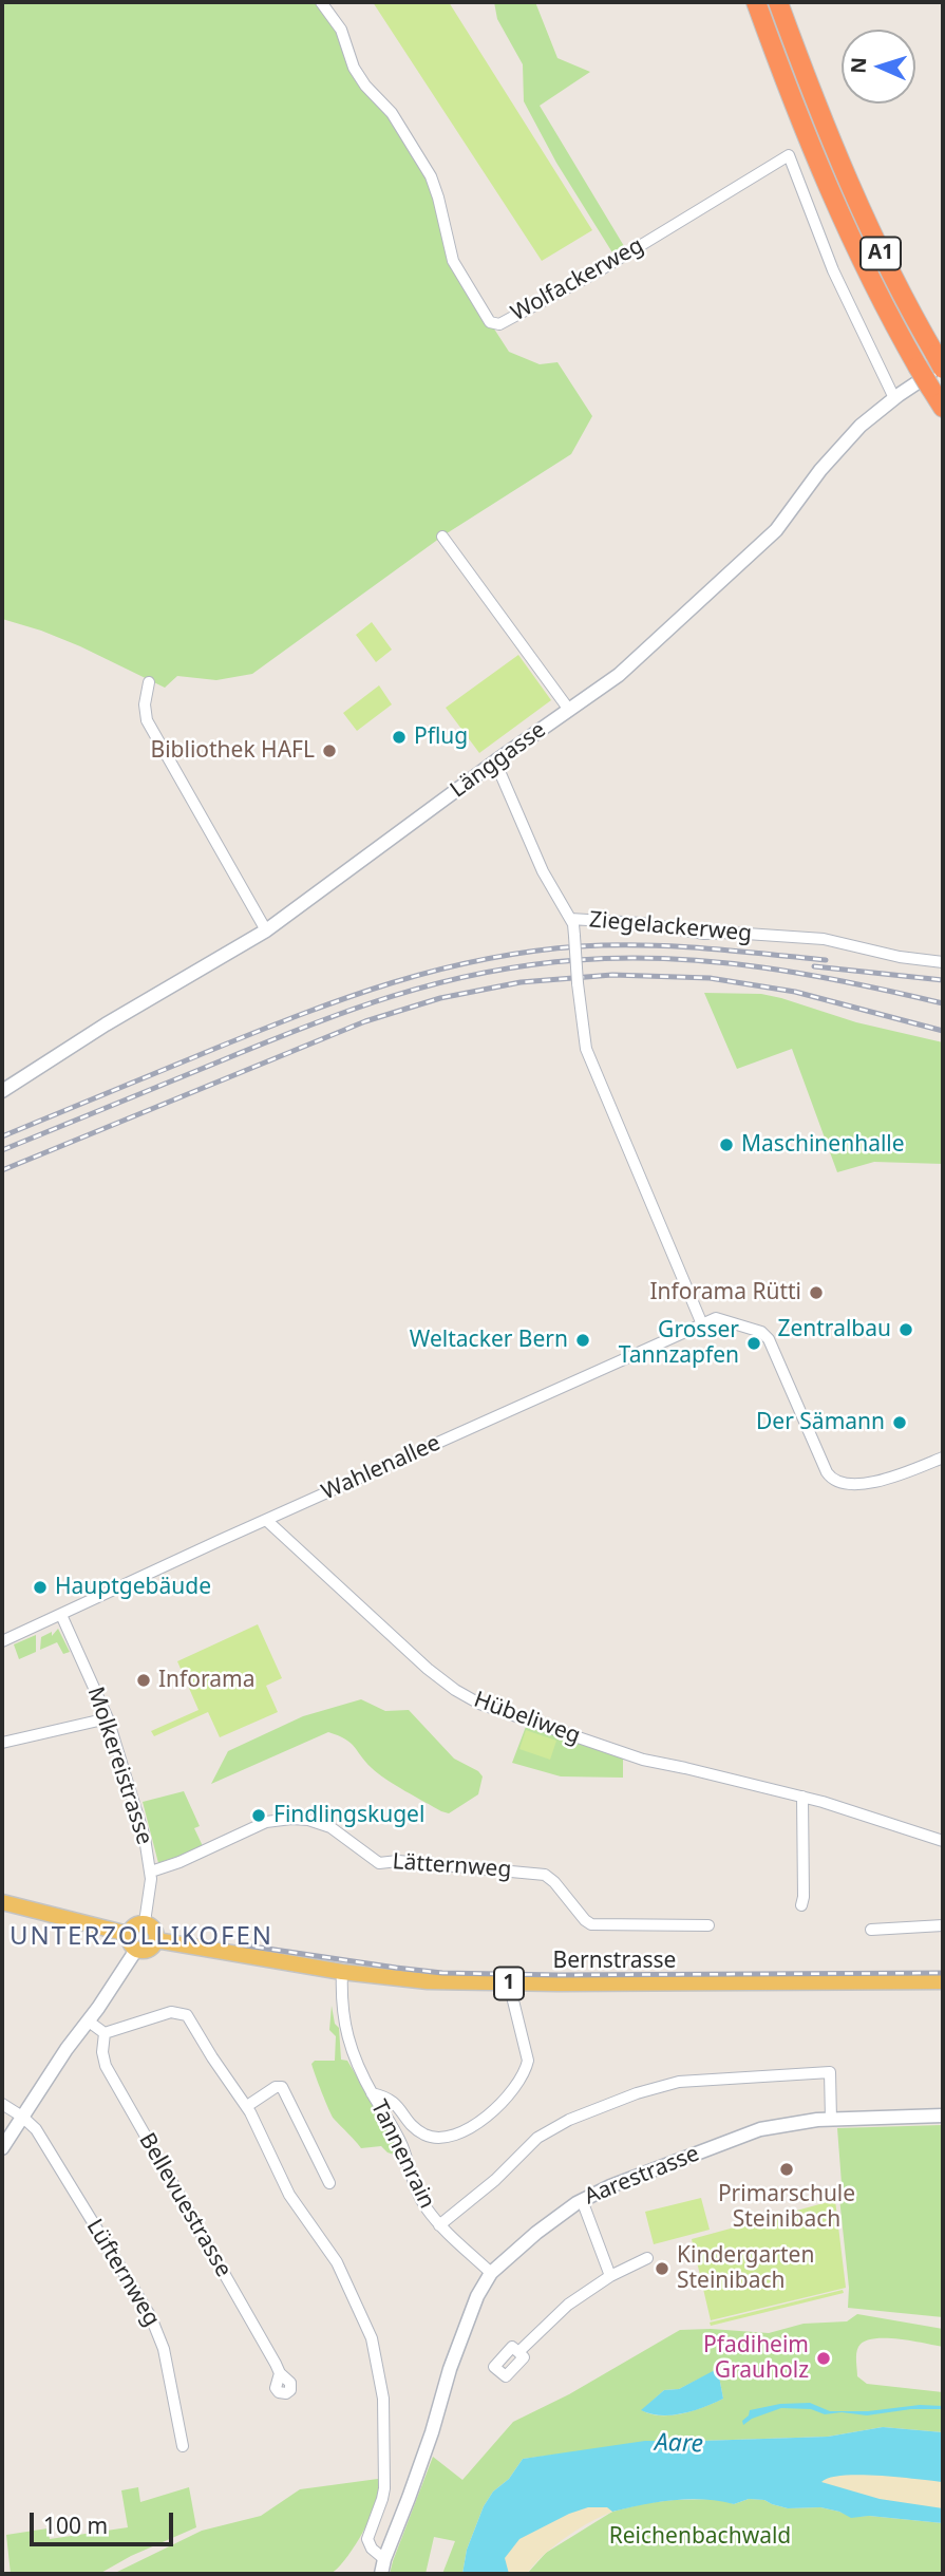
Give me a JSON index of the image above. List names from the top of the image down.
{
  "streets": {
    "highway": ["A1"],
    "main road": ["Bernstrasse", "1"],
    "street": [
      "Wolfackerweg",
      "Länggasse",
      "Ziegelackerweg",
      "Wahlenallee",
      "Hübeliweg",
      "Molkereistrasse",
      "Lätternweg",
      "Tannenrain",
      "Aarestrasse",
      "Bellevuestrasse",
      "Lüfternweg"
    ]
  },
  "crossings": [
    ["A1", "Länggasse"],
    ["Wolfackerweg", "Länggasse"],
    ["Länggasse", "Ziegelackerweg"],
    ["Wahlenallee", "Hübeliweg"],
    ["Wahlenallee", "Molkereistrasse"],
    ["Molkereistrasse", "Lätternweg"],
    ["Molkereistrasse", "Bernstrasse"],
    ["Bernstrasse", "Tannenrain"],
    ["Tannenrain", "Aarestrasse"]
  ],
  "districts": ["UNTERZOLLIKOFEN"],
  "water": ["Aare"],
  "parks": ["Reichenbachwald"],
  "places": [
    "Pflug",
    "Bibliothek HAFL",
    "Maschinenhalle",
    "Inforama Rütti",
    "Zentralbau",
    "Weltacker Bern",
    "Grosser Tannzapfen",
    "Der Sämann",
    "Hauptgebäude",
    "Inforama",
    "Findlingskugel",
    "Primarschule Steinibach",
    "Kindergarten Steinibach",
    "Pfadiheim Grauholz"
  ],
  "scale_bar": "100 m",
  "north": "left"
}
